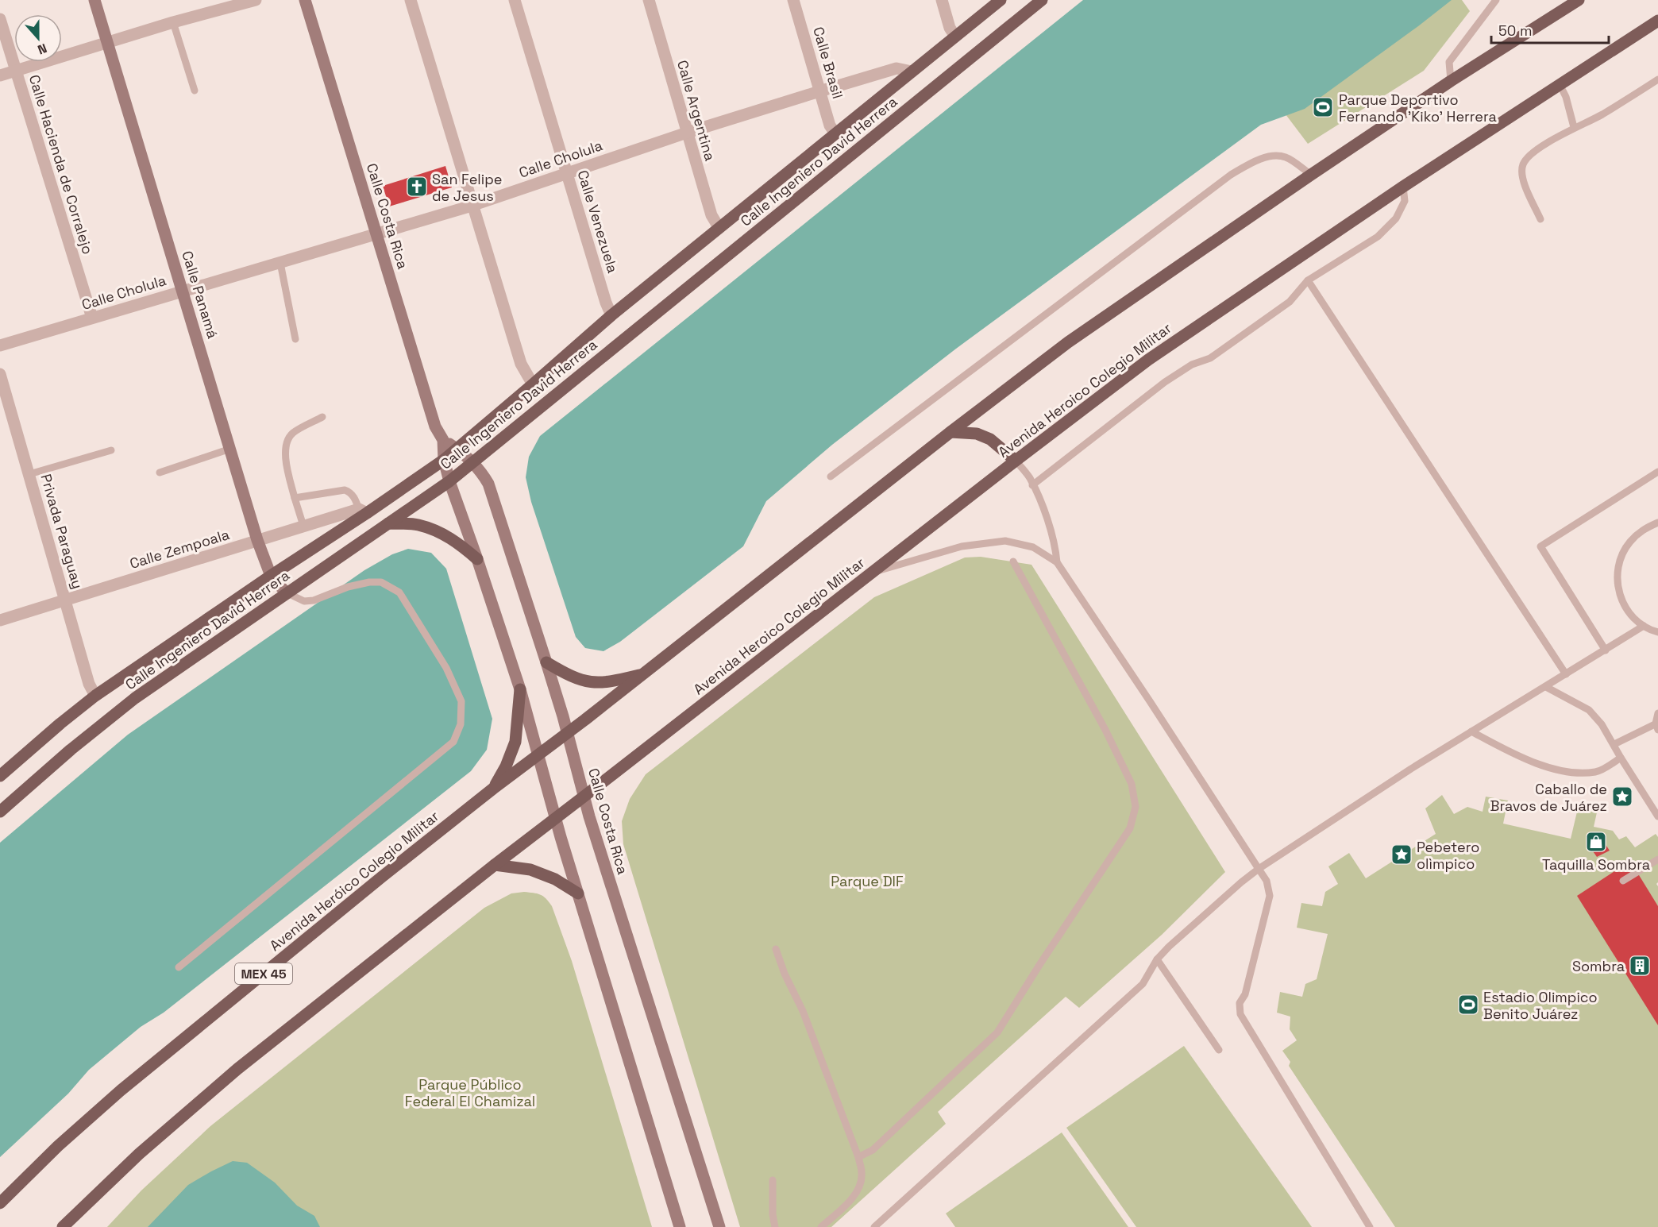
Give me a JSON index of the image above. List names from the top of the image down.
{
  "streets": {
    "main road": [
      "Calle Ingeniero David Herrera",
      "Calle Costa Rica",
      "Calle Panamá",
      "Avenida Heroico Colegio Militar",
      "Avenida Heróico Colegio Militar",
      "MEX 45"
    ],
    "street": [
      "Calle Brasil",
      "Calle Argentina",
      "Calle Cholula",
      "Calle Hacienda de Corralejo",
      "Calle Venezuela",
      "Privada Paraguay",
      "Calle Zempoala"
    ]
  },
  "crossings": [
    ["Calle Brasil", "Calle Cholula"],
    ["Calle Brasil", "Calle Ingeniero David Herrera"],
    ["Calle Argentina", "Calle Cholula"],
    ["Calle Argentina", "Calle Ingeniero David Herrera"],
    ["Calle Cholula", "Calle Ingeniero David Herrera"],
    ["Calle Cholula", "Calle Hacienda de Corralejo"],
    ["Calle Cholula", "Calle Costa Rica"],
    ["Calle Cholula", "Calle Venezuela"],
    ["Calle Cholula", "Calle Panamá"],
    ["Calle Ingeniero David Herrera", "Calle Costa Rica"],
    ["Calle Ingeniero David Herrera", "Calle Venezuela"],
    ["Calle Ingeniero David Herrera", "Calle Panamá"],
    ["Calle Ingeniero David Herrera", "Privada Paraguay"],
    ["Calle Ingeniero David Herrera", "Calle Zempoala"],
    ["Calle Costa Rica", "Avenida Heroico Colegio Militar"],
    ["Calle Costa Rica", "Avenida Heróico Colegio Militar"],
    ["Calle Panamá", "Calle Zempoala"],
    ["Privada Paraguay", "Calle Zempoala"]
  ],
  "parks": ["Parque DIF", "Parque Público Federal El Chamizal"],
  "places": {
    "sports": ["Parque Deportivo Fernando 'Kiko' Herrera", "Estadio Olimpico Benito Juárez"],
    "church": ["San Felipe de Jesus"],
    "place": ["Caballo de Bravos de Juárez", "Pebetero olìmpico"],
    "shop": ["Taquilla Sombra"],
    "building": ["Sombra"]
  },
  "scale_bar": "50 m",
  "north": "bottom"
}
